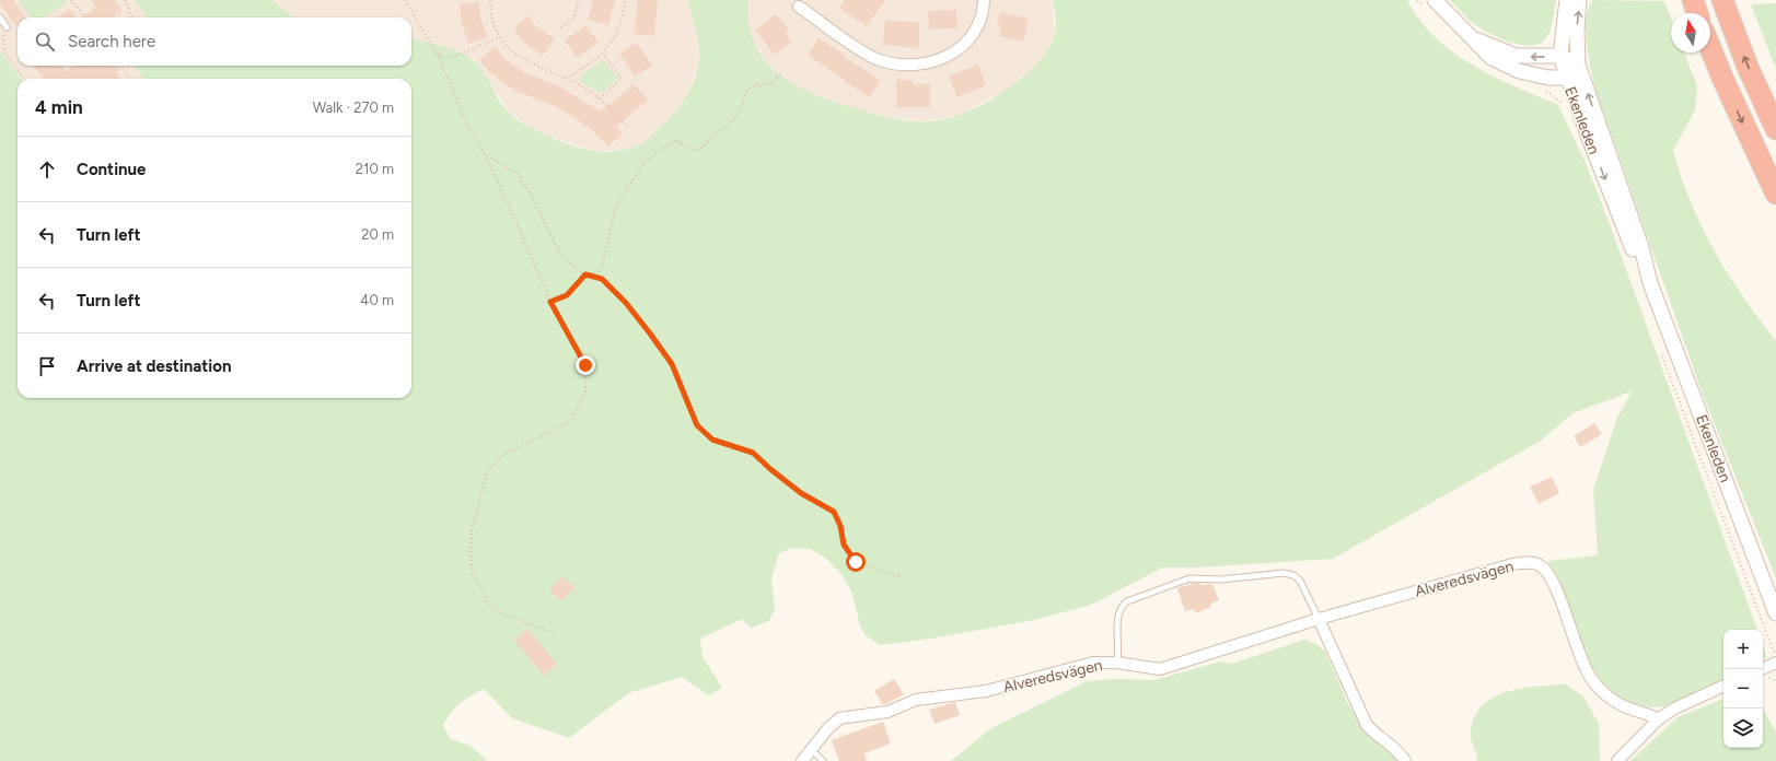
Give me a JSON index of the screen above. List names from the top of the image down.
{
  "streets": {
    "street": ["Ekenleden", "Alveredsvägen"]
  },
  "north": "top",
  "page": {
    "search": "Search here",
    "heading": ["4 min", "Walk · 270 m"],
    "list": [
      ["Continue", "210 m"],
      ["Turn left", "20 m"],
      ["Turn left", "40 m"],
      "Arrive at destination"
    ],
    "map_buttons": ["+", "−"]
  }
}
